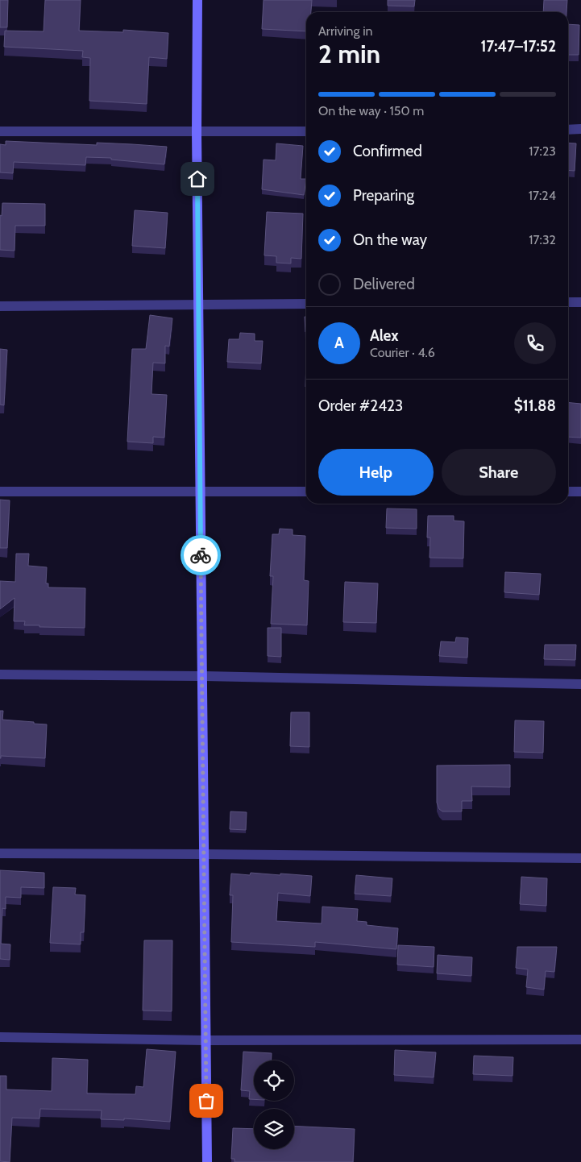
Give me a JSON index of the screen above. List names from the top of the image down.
{
  "page": {
    "heading": ["2 min", "Arriving in", "17:47–17:52"],
    "panel": [
      "Alex",
      "Courier · 4.6",
      "Order #2423",
      "$11.88"
    ],
    "bar": "On the way · 150 m",
    "list": [
      ["Confirmed", "17:23"],
      ["Preparing", "17:24"],
      ["On the way", "17:32"],
      "Delivered"
    ],
    "round": "A",
    "buttons": ["Help", "Share"]
  }
}
